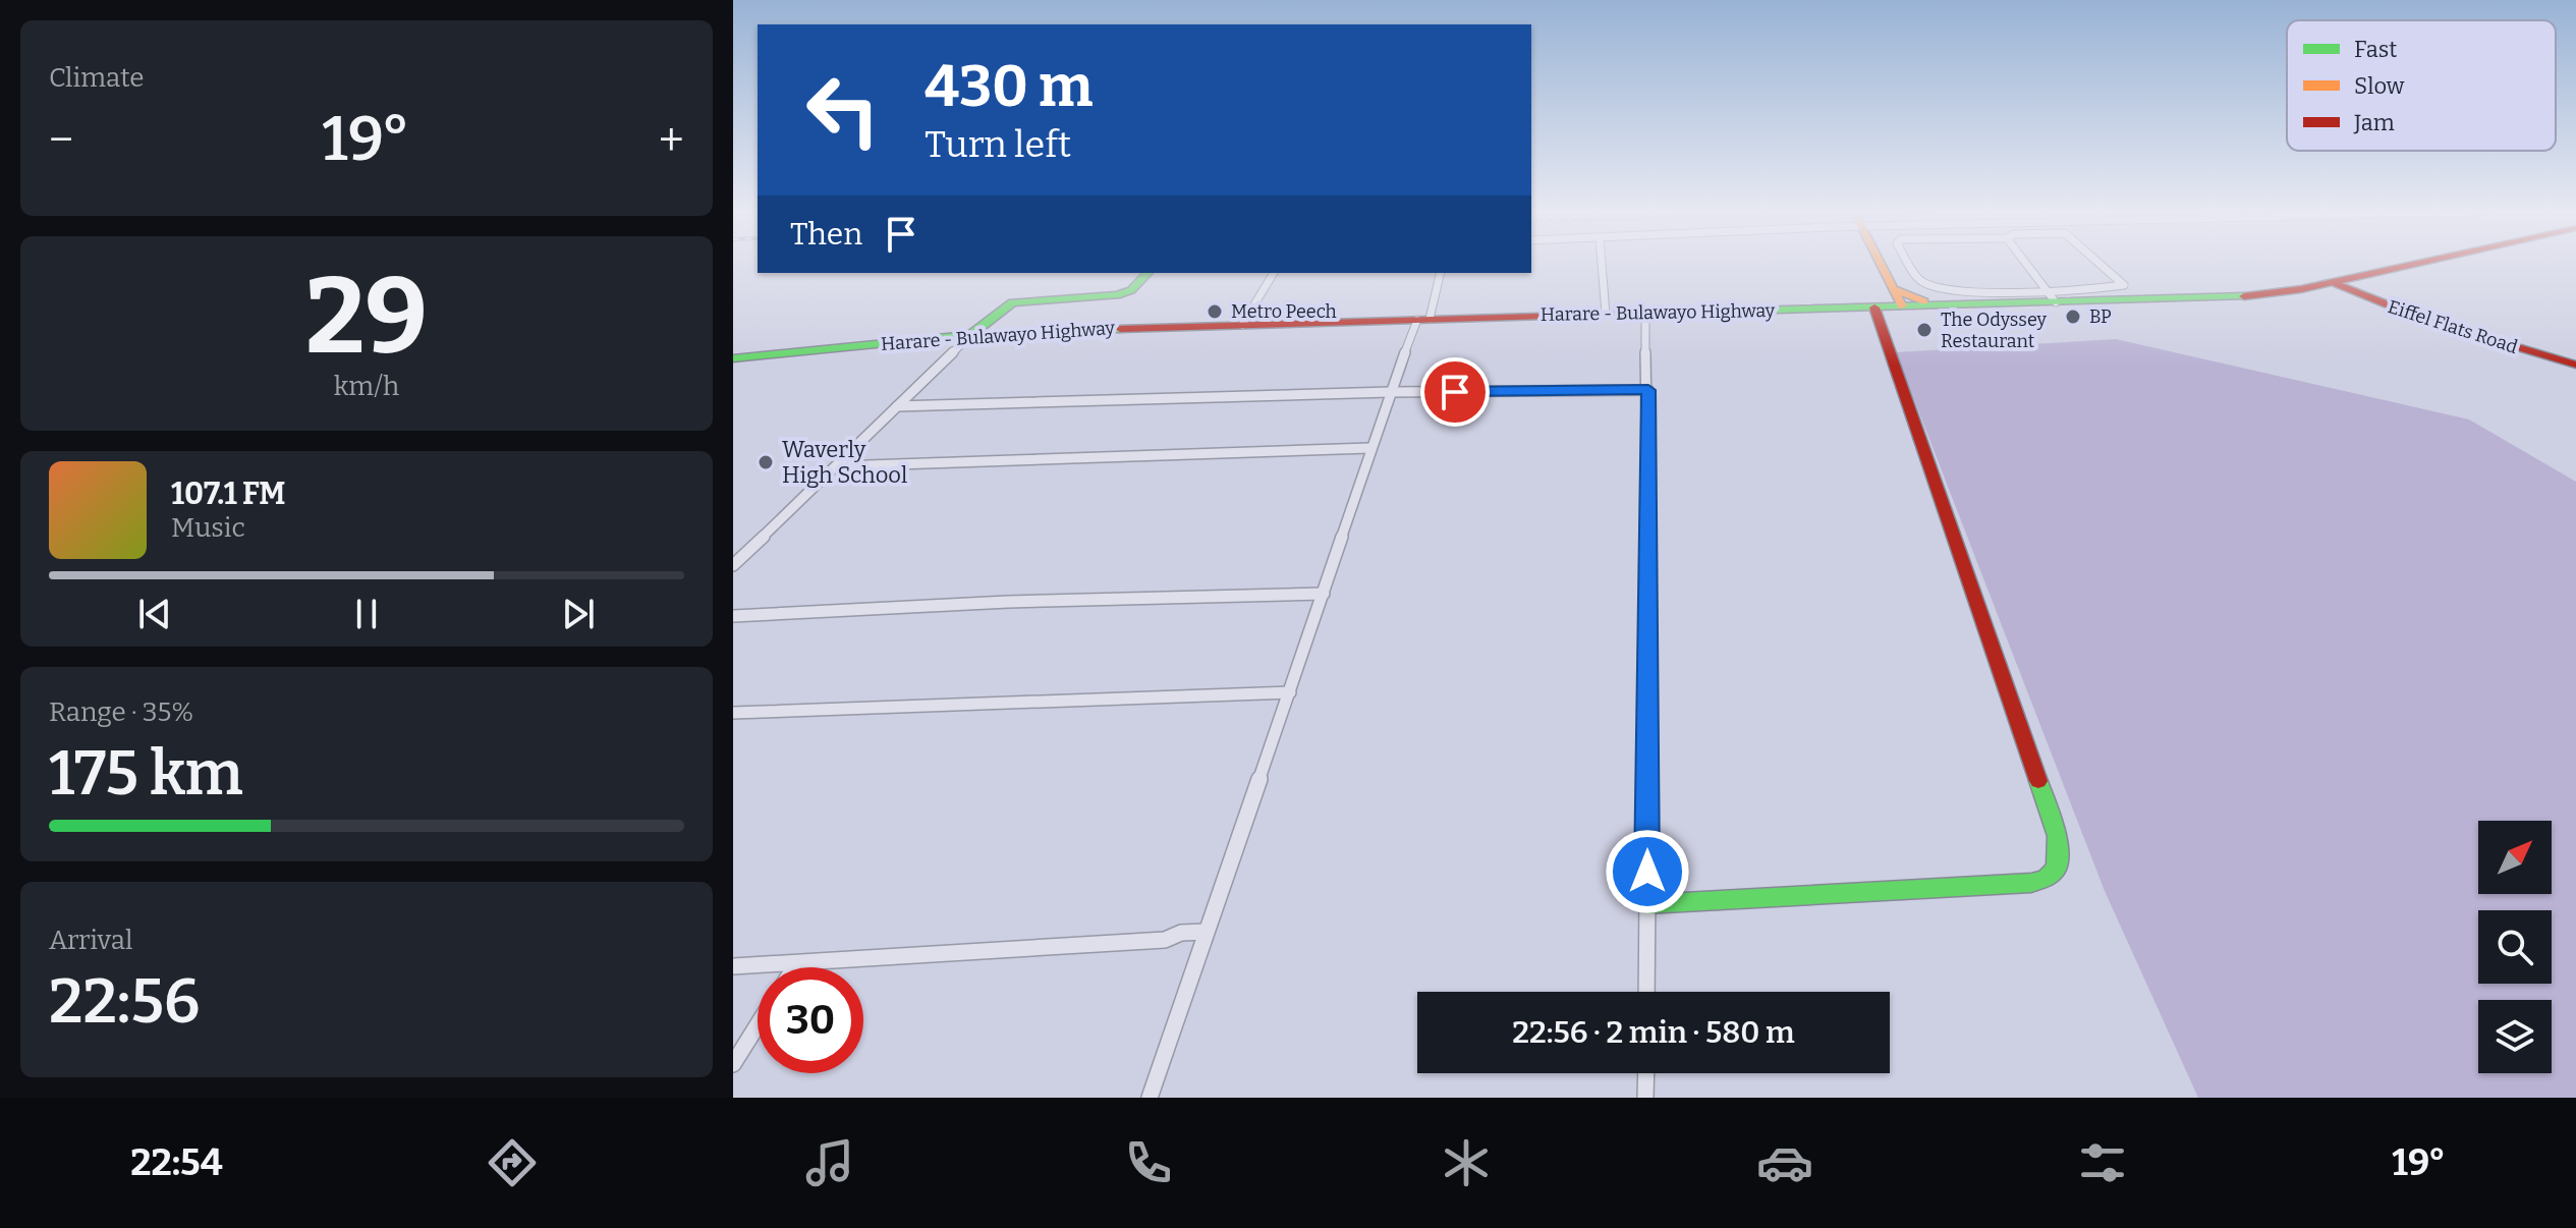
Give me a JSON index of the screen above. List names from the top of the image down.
{
  "streets": {
    "main road": ["Harare - Bulawayo Highway", "Eiffel Flats Road"]
  },
  "crossings": [
    ["Harare - Bulawayo Highway", "Eiffel Flats Road"]
  ],
  "places": [
    "Metro Peech",
    "BP",
    "The Odyssey Restaurant",
    "Waverly High School"
  ],
  "legend": ["Fast", "Slow", "Jam"],
  "north": "top right",
  "page": {
    "tile": [
      "Climate",
      ["29", "km/h"],
      ["Range · 35%", "175 km"],
      ["Arrival", "22:56"]
    ],
    "turn": ["430 m", "Turn left"],
    "heat": ["−", "19°", "+"],
    "then": "Then",
    "song": ["107.1 FM", "Music"],
    "limit": "30",
    "trip": "22:56 · 2 min · 580 m",
    "tabs": ["22:54", "19°"]
  }
}
